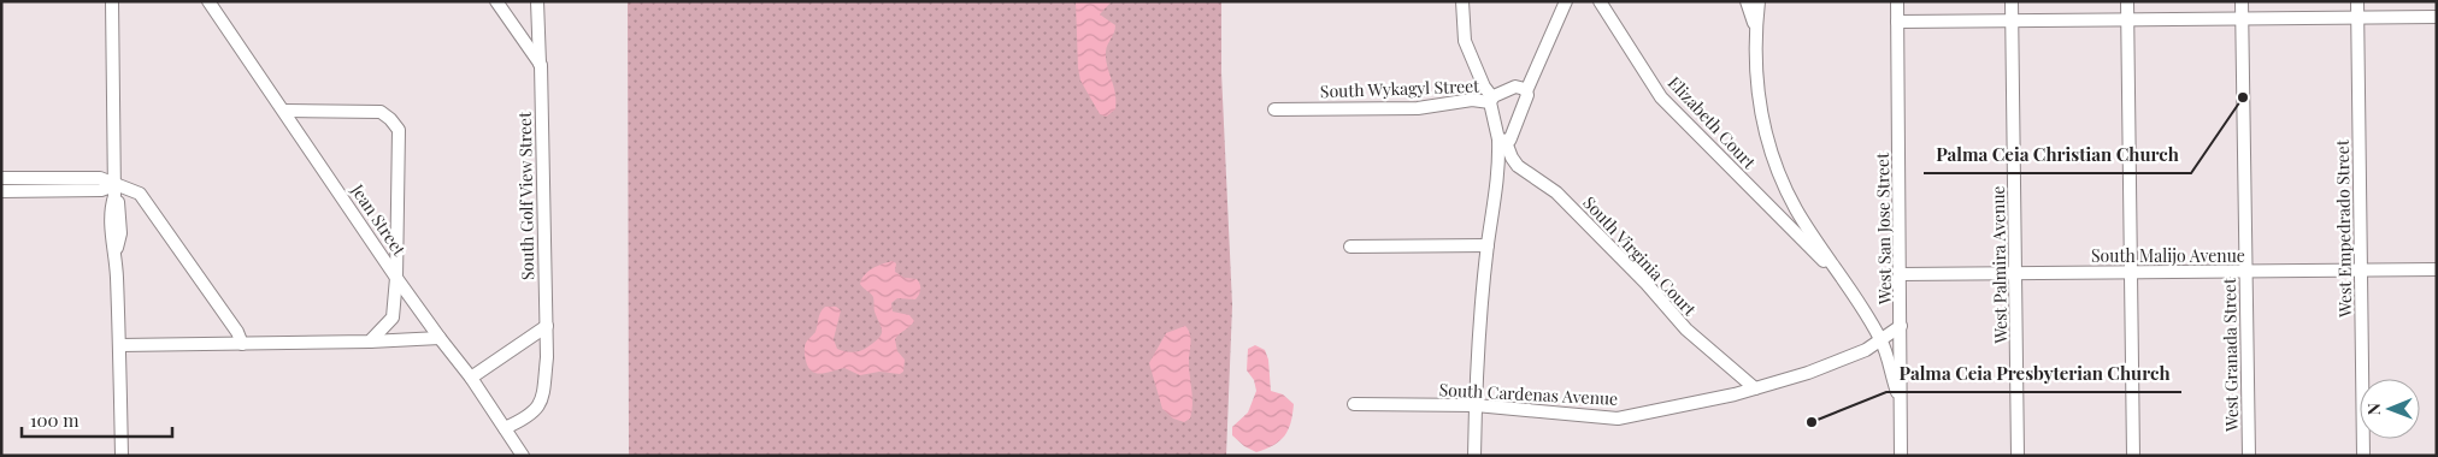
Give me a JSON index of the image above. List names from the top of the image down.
{
  "streets": {
    "street": [
      "South Wykagyl Street",
      "Elizabeth Court",
      "South Golf View Street",
      "Jean Street",
      "West San Jose Street",
      "West Empedrado Street",
      "South Virginia Court",
      "South Malijo Avenue",
      "West Palmira Avenue",
      "West Granada Street",
      "South Cardenas Avenue"
    ]
  },
  "crossings": [
    ["South Golf View Street", "Jean Street"],
    ["West San Jose Street", "South Malijo Avenue"],
    ["West San Jose Street", "South Cardenas Avenue"],
    ["West Empedrado Street", "South Malijo Avenue"],
    ["South Virginia Court", "South Cardenas Avenue"],
    ["South Malijo Avenue", "West Palmira Avenue"],
    ["South Malijo Avenue", "West Granada Street"]
  ],
  "places": ["Palma Ceia Christian Church", "Palma Ceia Presbyterian Church"],
  "scale_bar": "100 m",
  "north": "left"
}
